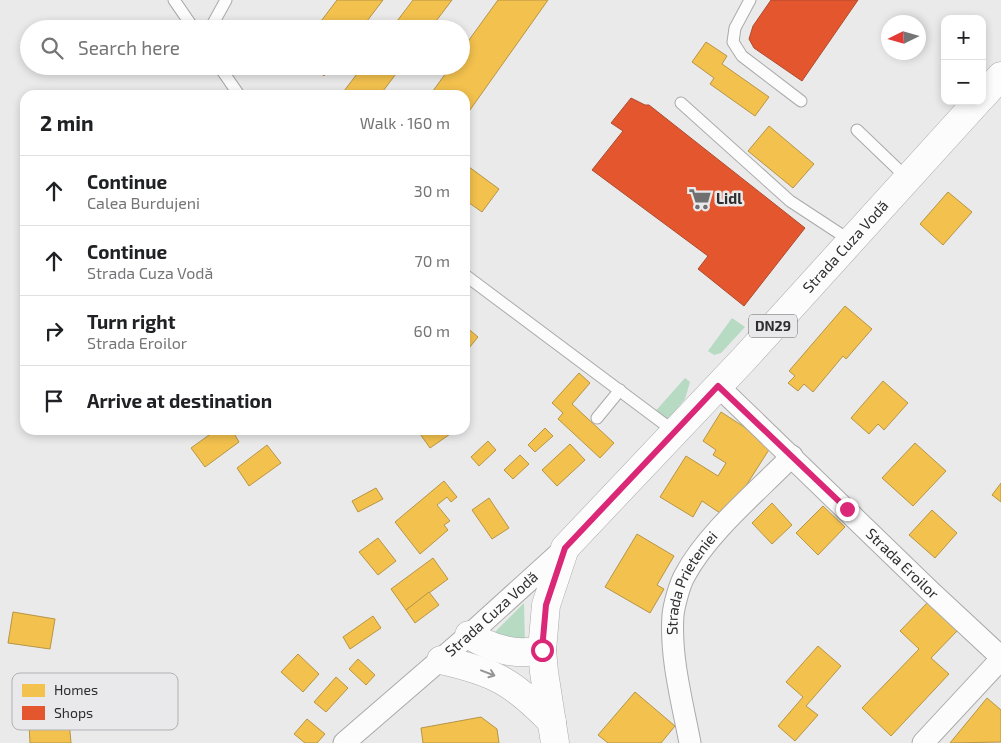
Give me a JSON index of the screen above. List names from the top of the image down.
{
  "streets": {
    "main road": ["Strada Cuza Vodă", "DN29"],
    "street": ["Strada Eroilor", "Strada Prieteniei"]
  },
  "crossings": [
    ["Strada Cuza Vodă", "DN29"],
    ["Strada Cuza Vodă", "Strada Eroilor"],
    ["Strada Eroilor", "Strada Prieteniei"]
  ],
  "places": {
    "supermarket": ["Lidl"]
  },
  "legend": ["Homes", "Shops"],
  "north": "left",
  "page": {
    "map_buttons": ["+", "−"],
    "search": "Search here",
    "heading": ["2 min", "Walk · 160 m"],
    "list": [
      ["Continue", "Calea Burdujeni", "30 m"],
      ["Continue", "Strada Cuza Vodă", "70 m"],
      ["Turn right", "Strada Eroilor", "60 m"],
      "Arrive at destination"
    ]
  }
}
